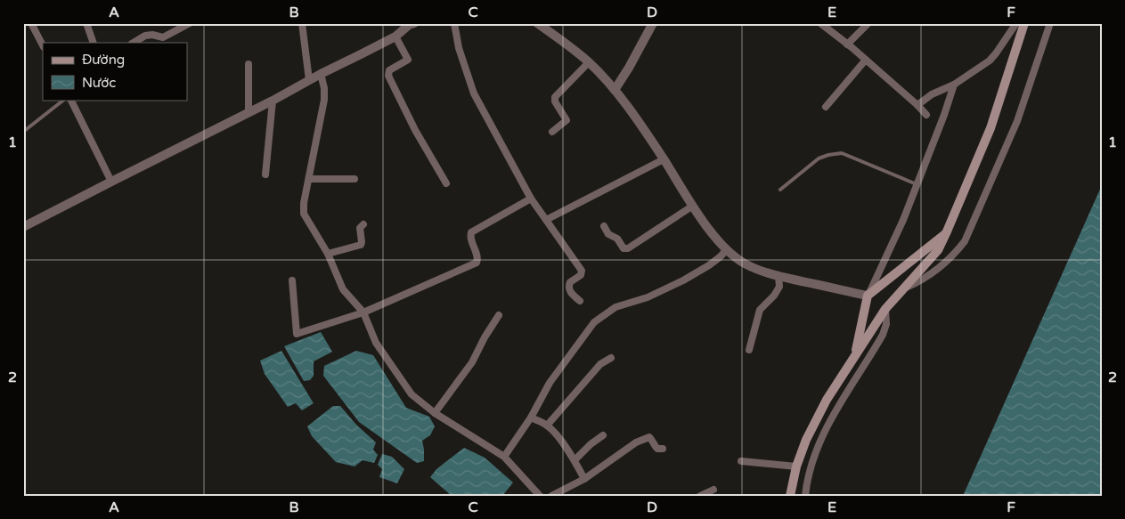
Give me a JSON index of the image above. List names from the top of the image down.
{
  "legend": ["Đường", "Nước"],
  "grid": {
    "columns": [
      "A",
      "B",
      "C",
      "D",
      "E",
      "F"
    ],
    "rows": ["1", "2"]
  }
}
